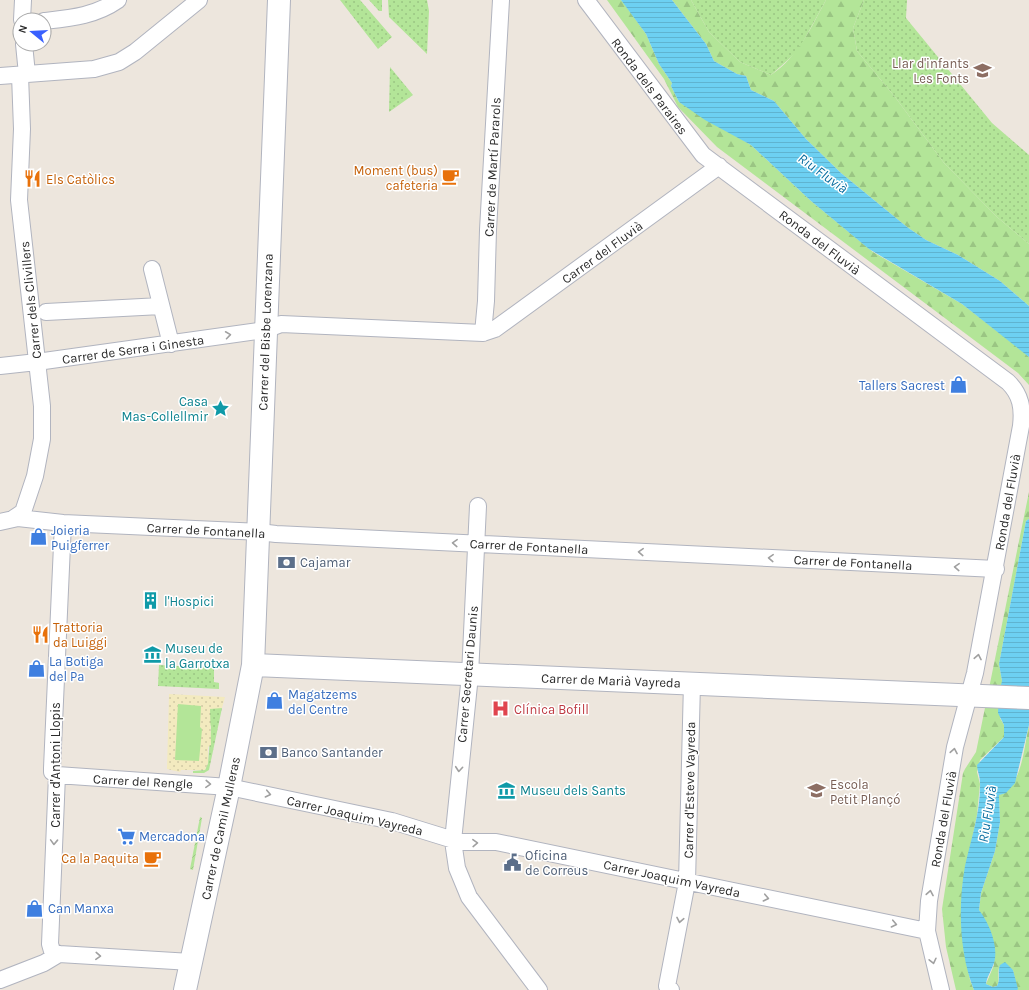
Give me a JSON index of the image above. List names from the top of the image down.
{
  "streets": {
    "main road": ["Carrer del Bisbe Lorenzana", "Carrer de Marià Vayreda", "Carrer de Camil Mulleras"],
    "street": [
      "Ronda dels Paraires",
      "Carrer de Martí Pararols",
      "Ronda del Fluvià",
      "Carrer del Fluvià",
      "Carrer dels Clivillers",
      "Carrer de Serra i Ginesta",
      "Carrer de Fontanella",
      "Carrer Secretari Daunis",
      "Carrer d'Antoni Llopis",
      "Carrer del Rengle",
      "Carrer d'Esteve Vayreda",
      "Carrer Joaquim Vayreda"
    ]
  },
  "crossings": [
    ["Ronda dels Paraires", "Ronda del Fluvià"],
    ["Ronda dels Paraires", "Carrer del Fluvià"],
    ["Carrer de Martí Pararols", "Carrer del Fluvià"],
    ["Carrer de Martí Pararols", "Carrer de Serra i Ginesta"],
    ["Ronda del Fluvià", "Carrer del Fluvià"],
    ["Ronda del Fluvià", "Carrer de Fontanella"],
    ["Ronda del Fluvià", "Carrer de Marià Vayreda"],
    ["Ronda del Fluvià", "Carrer Joaquim Vayreda"],
    ["Carrer del Fluvià", "Carrer de Serra i Ginesta"],
    ["Carrer dels Clivillers", "Carrer de Serra i Ginesta"],
    ["Carrer dels Clivillers", "Carrer de Fontanella"],
    ["Carrer del Bisbe Lorenzana", "Carrer de Serra i Ginesta"],
    ["Carrer del Bisbe Lorenzana", "Carrer de Fontanella"],
    ["Carrer del Bisbe Lorenzana", "Carrer de Marià Vayreda"],
    ["Carrer del Bisbe Lorenzana", "Carrer de Camil Mulleras"],
    ["Carrer de Fontanella", "Carrer Secretari Daunis"],
    ["Carrer de Fontanella", "Carrer d'Antoni Llopis"],
    ["Carrer Secretari Daunis", "Carrer de Marià Vayreda"],
    ["Carrer Secretari Daunis", "Carrer Joaquim Vayreda"],
    ["Carrer de Marià Vayreda", "Carrer d'Esteve Vayreda"],
    ["Carrer de Marià Vayreda", "Carrer de Camil Mulleras"],
    ["Carrer d'Antoni Llopis", "Carrer del Rengle"],
    ["Carrer del Rengle", "Carrer Joaquim Vayreda"],
    ["Carrer del Rengle", "Carrer de Camil Mulleras"],
    ["Carrer d'Esteve Vayreda", "Carrer Joaquim Vayreda"],
    ["Carrer Joaquim Vayreda", "Carrer de Camil Mulleras"]
  ],
  "one_way": [
    "Carrer de Fontanella",
    "Carrer d'Antoni Llopis",
    "Carrer del Rengle",
    "Carrer d'Esteve Vayreda",
    "Carrer Joaquim Vayreda"
  ],
  "water": ["Riu Fluvià"],
  "places": {
    "school or university": ["Llar d'infants Les Fonts", "Escola Petit Plançó"],
    "cafe": ["Moment (bus) cafeteria", "Ca la Paquita"],
    "restaurant": ["Els Catòlics", "Trattoria da Luiggi"],
    "shop": [
      "Tallers Sacrest",
      "Joieria Puigferrer",
      "La Botiga del Pa",
      "Magatzems del Centre",
      "Can Manxa"
    ],
    "place": ["Casa Mas-Collellmir"],
    "bank": ["Cajamar", "Banco Santander"],
    "building": ["l'Hospici"],
    "museum": ["Museu de la Garrotxa", "Museu dels Sants"],
    "hospital": ["Clínica Bofill"],
    "supermarket": ["Mercadona"],
    "public building": ["Oficina de Correus"]
  },
  "north": "left"
}
